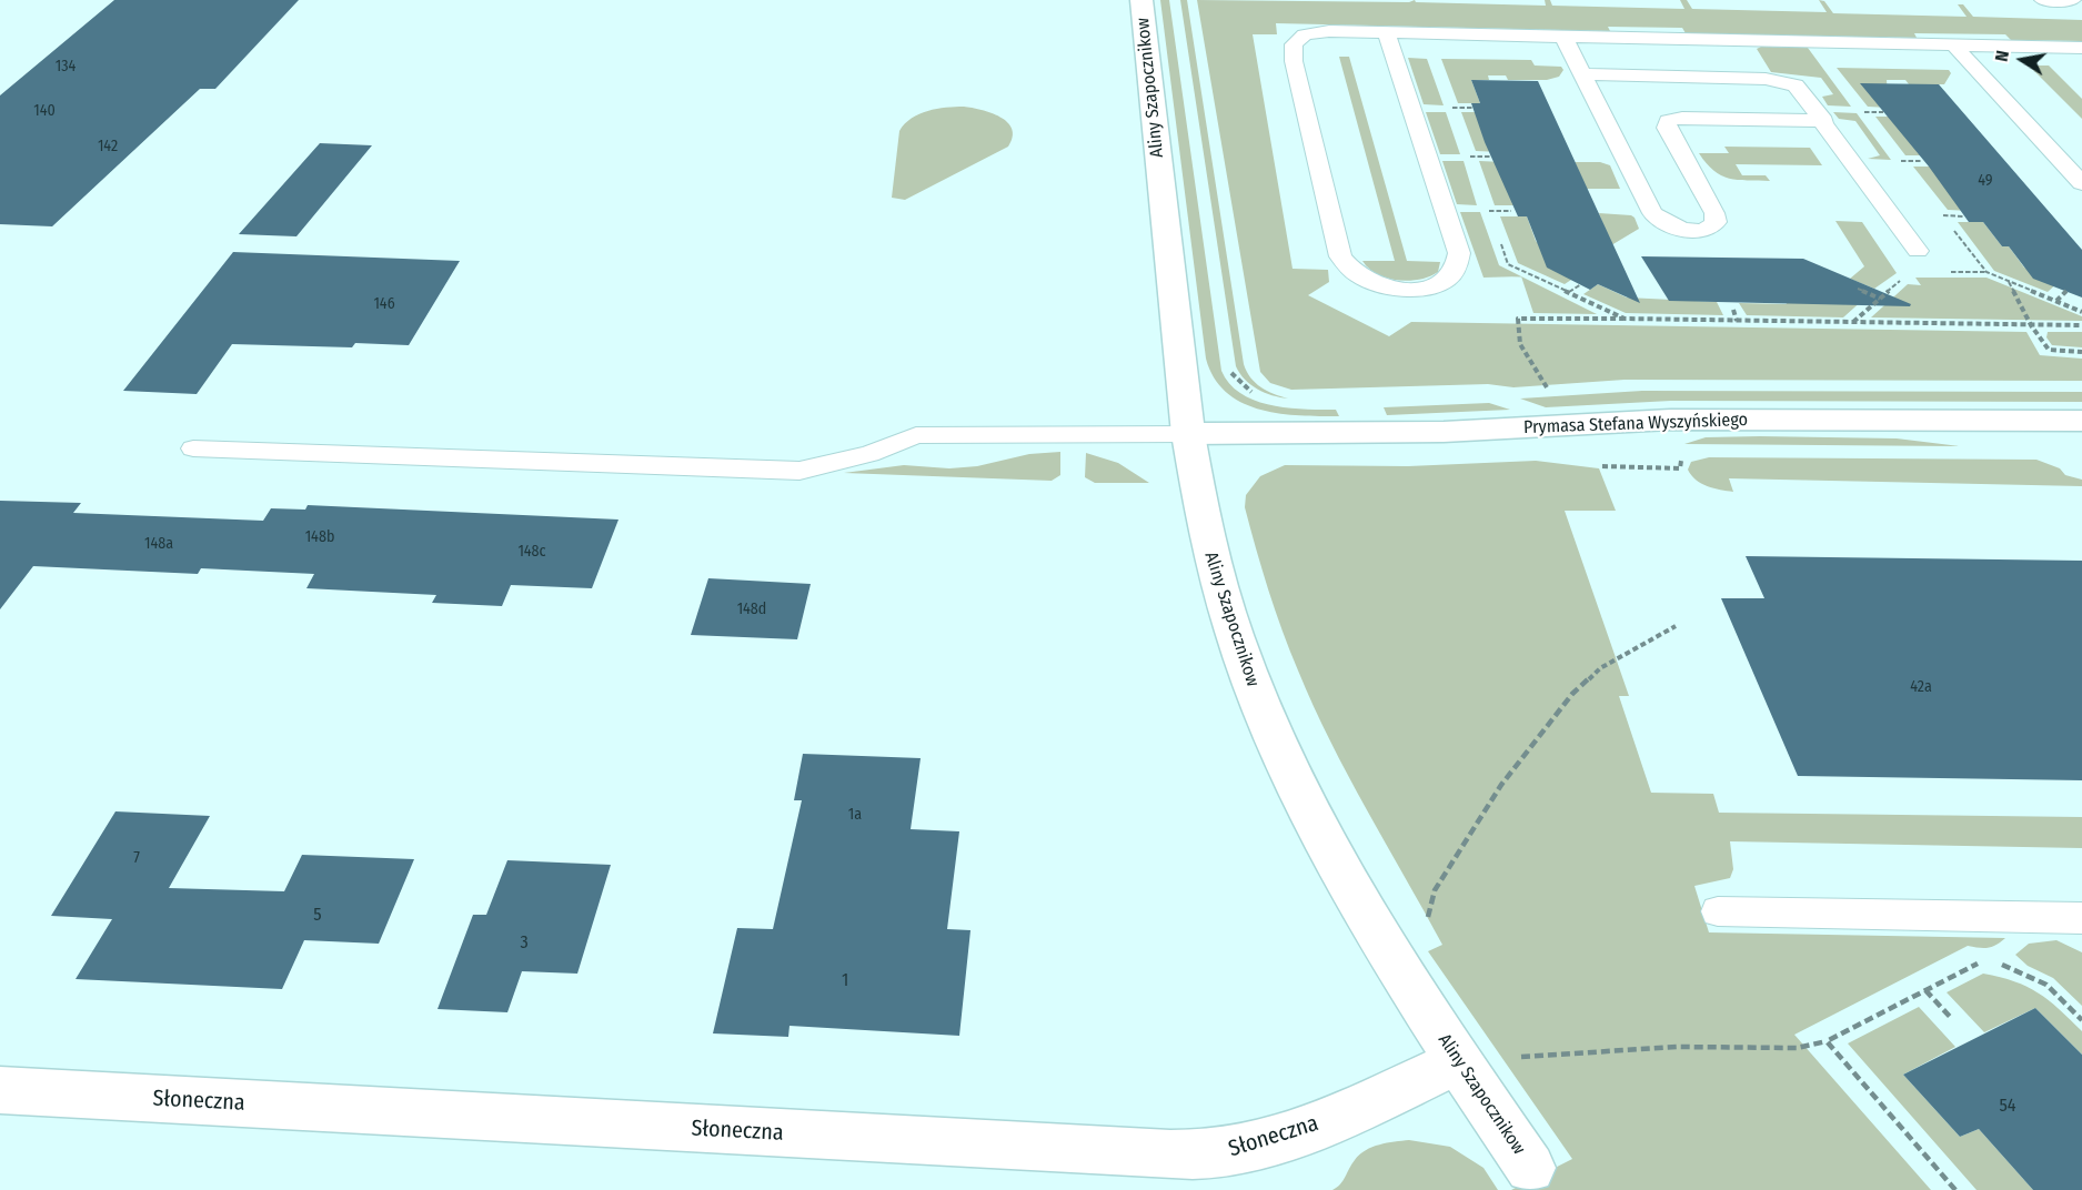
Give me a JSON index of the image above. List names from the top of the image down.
{
  "streets": {
    "street": ["Aliny Szapocznikow", "Prymasa Stefana Wyszyńskiego", "Słoneczna"]
  },
  "crossings": [
    ["Aliny Szapocznikow", "Prymasa Stefana Wyszyńskiego"],
    ["Aliny Szapocznikow", "Słoneczna"]
  ],
  "house_numbers": [
    "134",
    "140",
    "142",
    "49",
    "146",
    "148b",
    "148a",
    "148c",
    "148d",
    "42a",
    "1a",
    "7",
    "5",
    "3",
    "1",
    "54"
  ],
  "north": "left"
}
